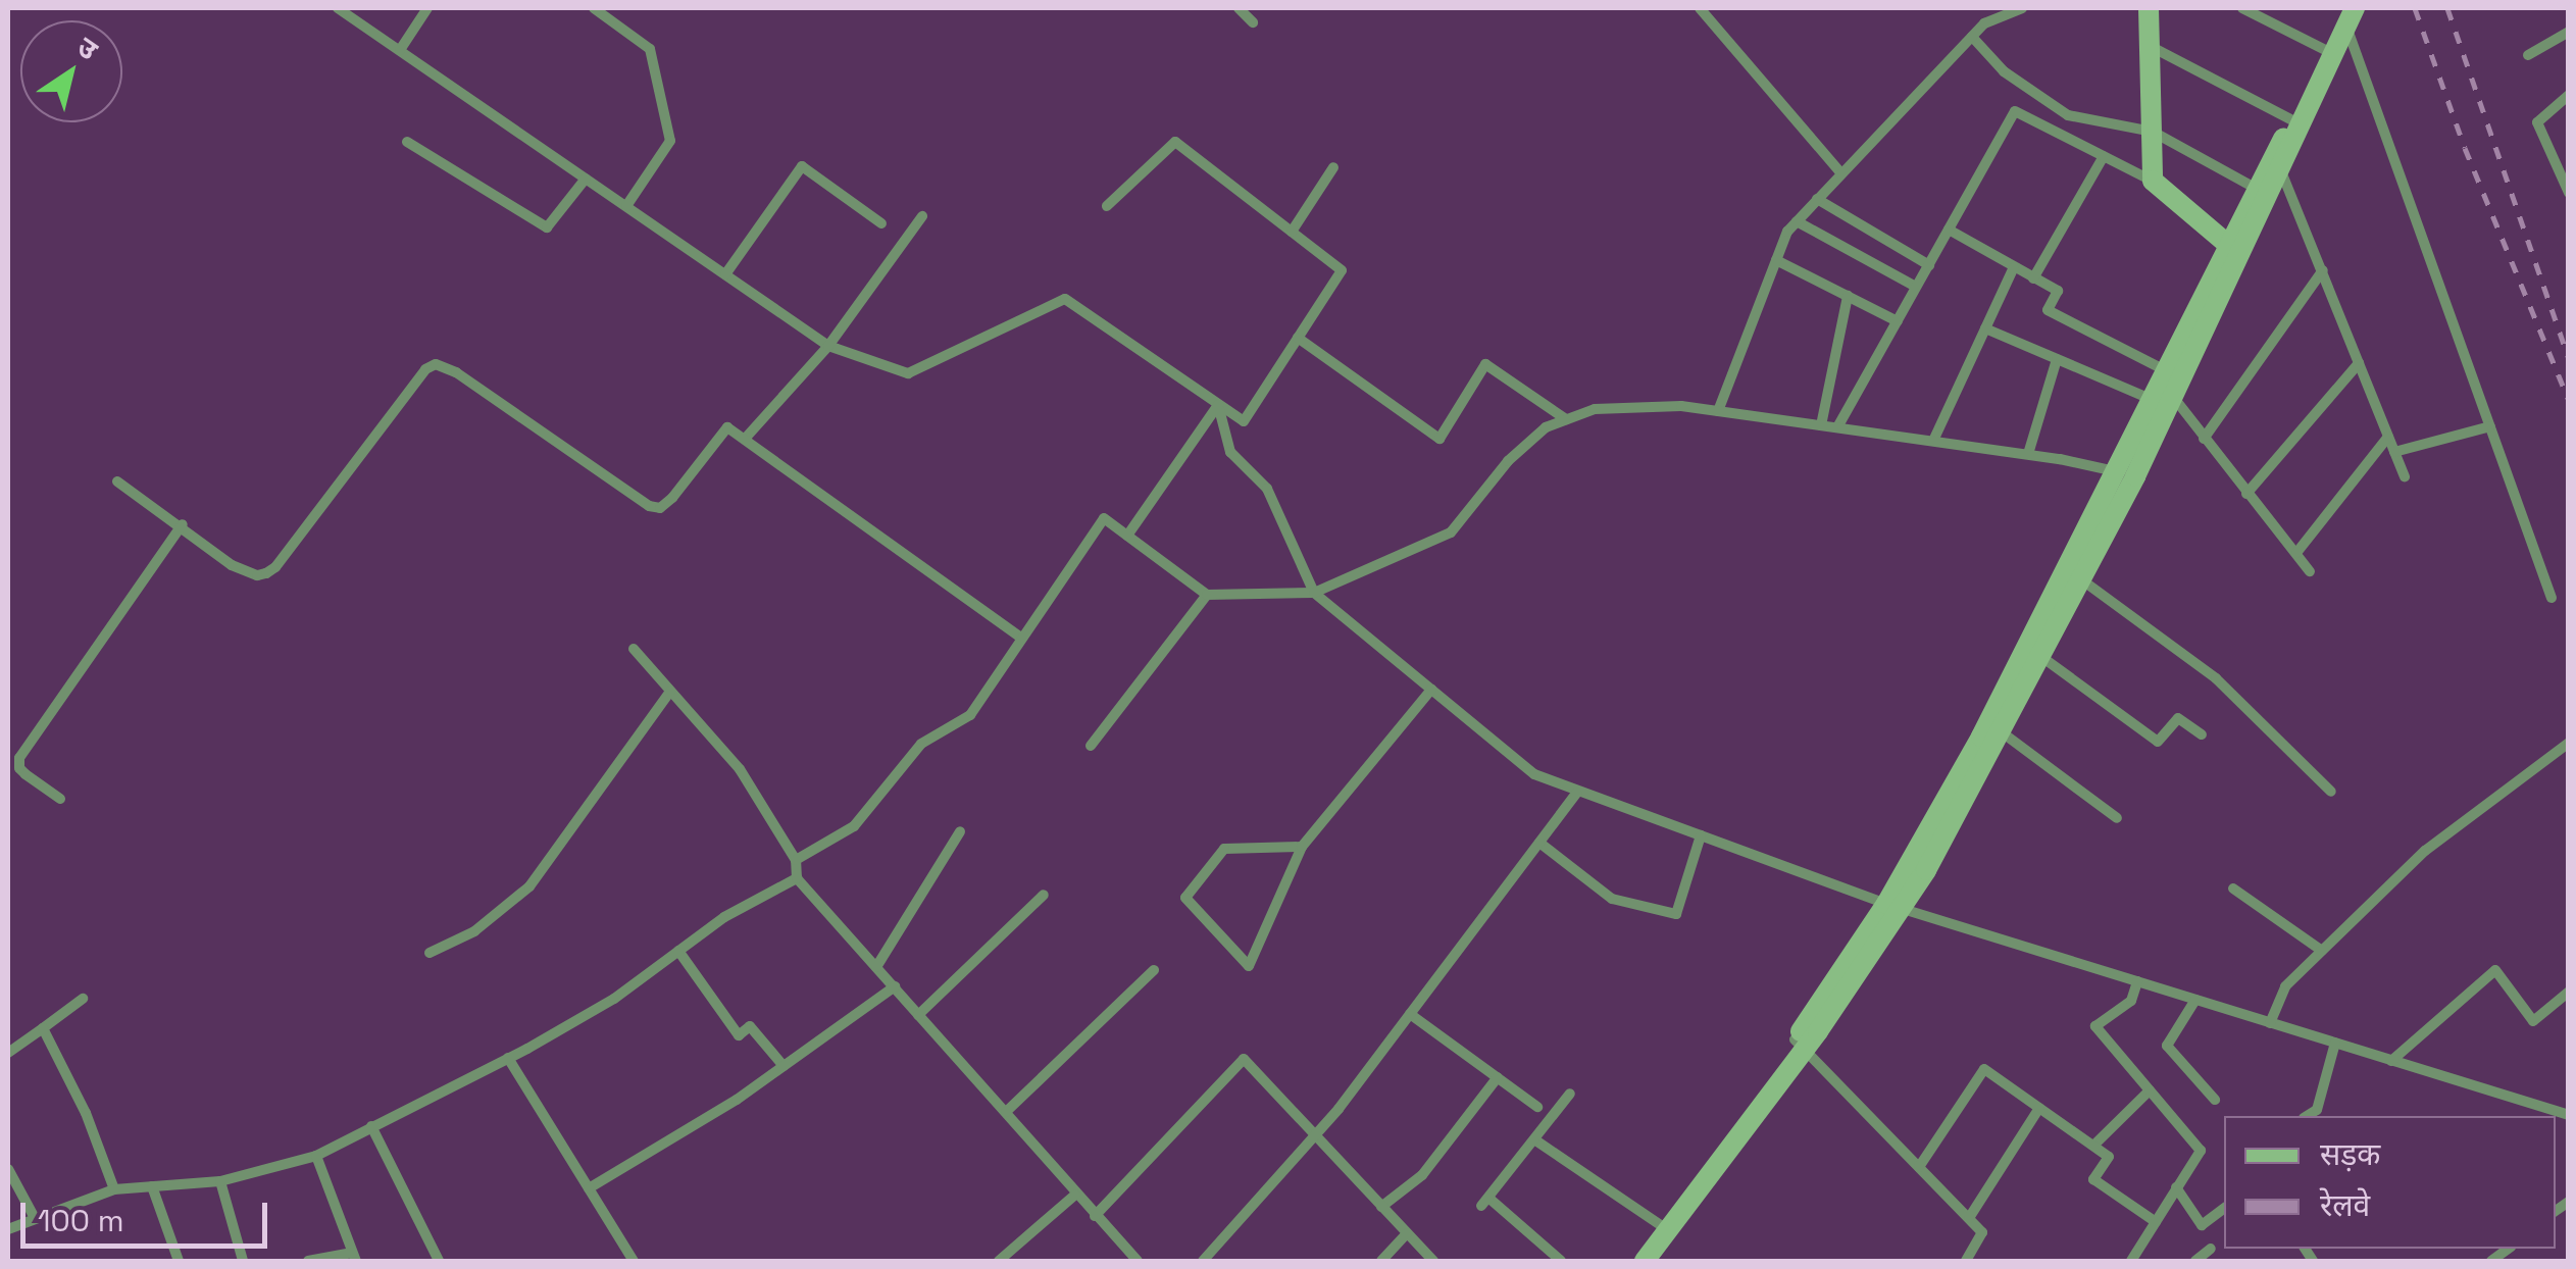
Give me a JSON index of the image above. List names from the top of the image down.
{
  "legend": ["सड़क", "रेलवे"],
  "scale_bar": "100 m",
  "north": "top right"
}
